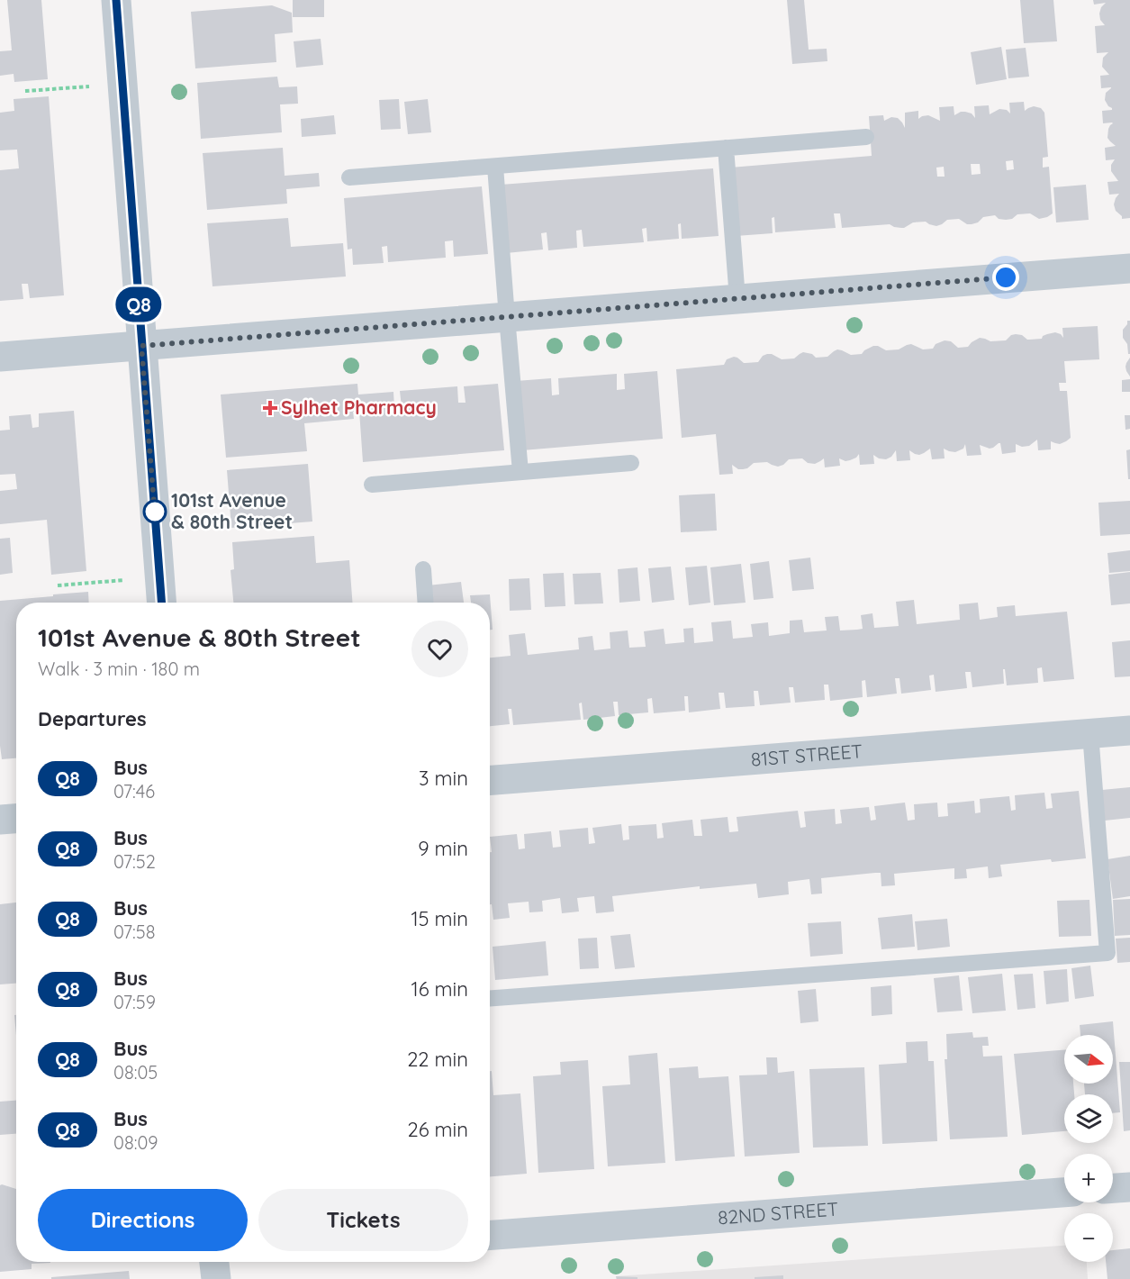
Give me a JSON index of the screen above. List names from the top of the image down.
{
  "streets": {
    "street": ["81ST STREET", "82ND STREET"]
  },
  "places": {
    "health": ["Sylhet Pharmacy"],
    "other": ["101st Avenue & 80th Street"]
  },
  "lines": ["bus line Q8"],
  "north": "right",
  "page": {
    "on_map": "Q8",
    "heading": [
      ["101st Avenue & 80th Street", "Walk · 3 min · 180 m"],
      "Departures"
    ],
    "list": [
      {
        "mark": "Q8",
        "name": "Bus",
        "note": "07:46",
        "value": "3 min"
      },
      {
        "mark": "Q8",
        "name": "Bus",
        "note": "07:52",
        "value": "9 min"
      },
      {
        "mark": "Q8",
        "name": "Bus",
        "note": "07:58",
        "value": "15 min"
      },
      {
        "mark": "Q8",
        "name": "Bus",
        "note": "07:59",
        "value": "16 min"
      },
      {
        "mark": "Q8",
        "name": "Bus",
        "note": "08:05",
        "value": "22 min"
      },
      {
        "mark": "Q8",
        "name": "Bus",
        "note": "08:09",
        "value": "26 min"
      }
    ],
    "map_buttons": ["+", "−"],
    "buttons": ["Directions", "Tickets"]
  }
}
